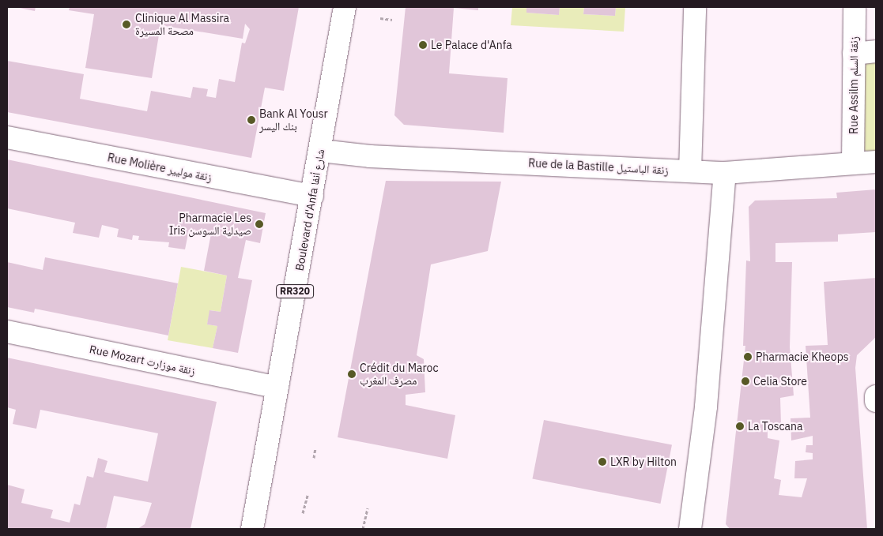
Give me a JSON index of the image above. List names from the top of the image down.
{
  "streets": {
    "street": [
      "Rue Assilm زنقة السلم",
      "Rue de la Bastille زنقة الباستيل",
      "Rue Molière زنقة موليير",
      "Boulevard d'Anfa شارع أنفا",
      "RR320",
      "Rue Mozart زنقة موزارت"
    ]
  },
  "crossings": [
    ["Rue Assilm زنقة السلم", "Rue de la Bastille زنقة الباستيل"],
    ["Rue de la Bastille زنقة الباستيل", "Boulevard d'Anfa شارع أنفا"],
    ["Rue Molière زنقة موليير", "Boulevard d'Anfa شارع أنفا"],
    ["Boulevard d'Anfa شارع أنفا", "Rue Mozart زنقة موزارت"]
  ],
  "places": [
    "Clinique Al Massira مصحة المسيرة",
    "Le Palace d'Anfa",
    "Bank Al Yousr بنك اليسر",
    "Pharmacie Les Iris صيدلية السوسن",
    "Pharmacie Kheops",
    "Crédit du Maroc مصرف المغرب",
    "Celia Store",
    "La Toscana",
    "LXR by Hilton"
  ]
}
